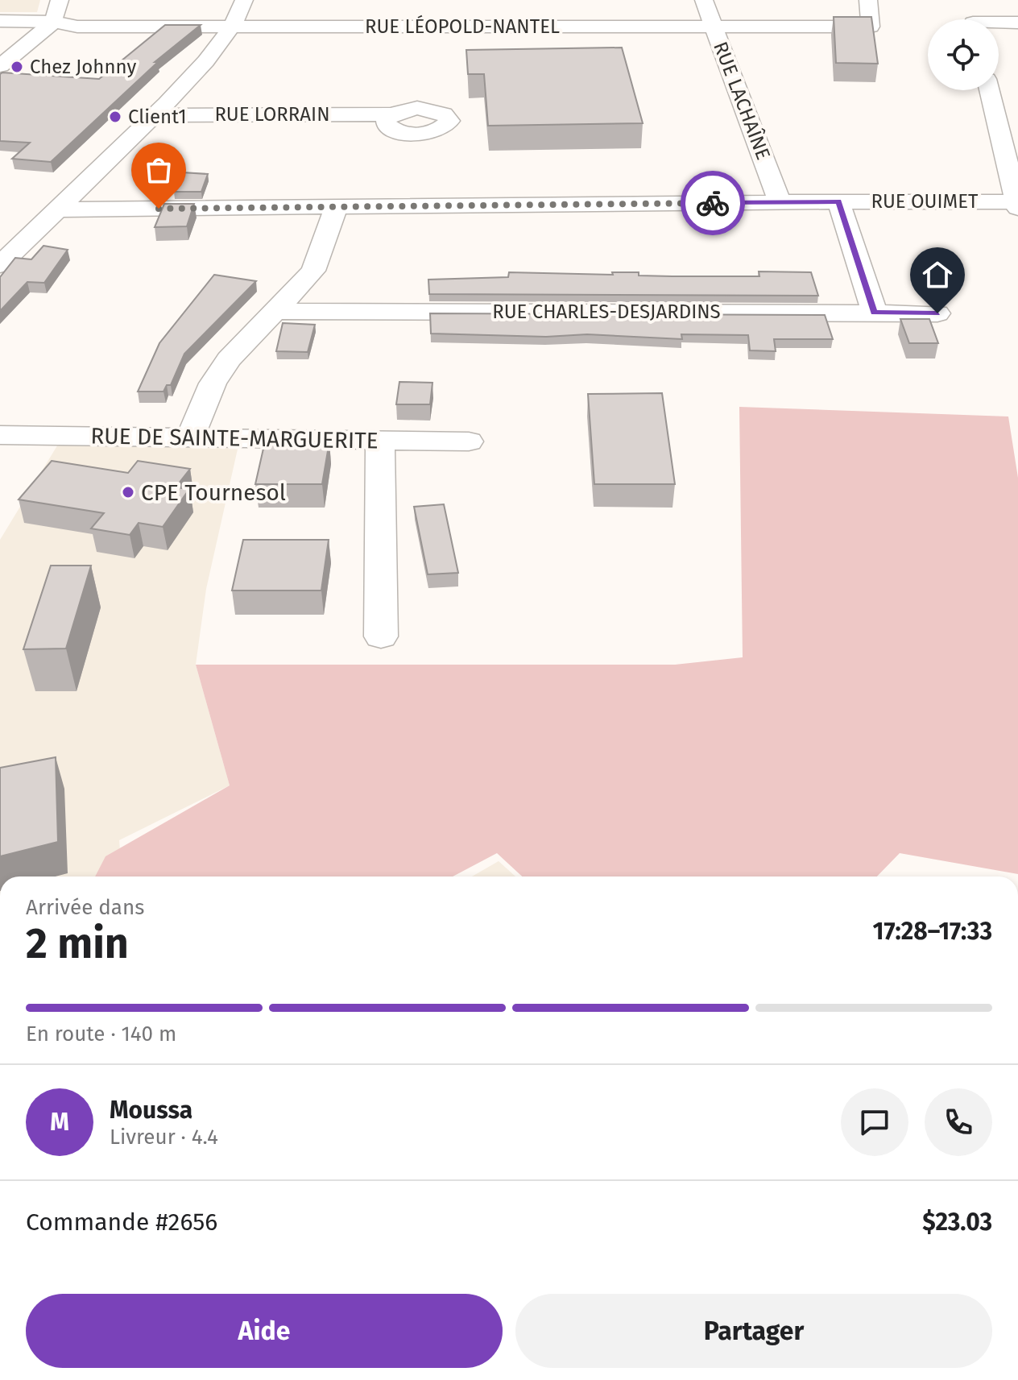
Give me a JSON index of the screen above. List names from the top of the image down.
{
  "streets": {
    "street": [
      "RUE LÉOPOLD-NANTEL",
      "RUE LACHAÎNE",
      "RUE LORRAIN",
      "RUE OUIMET",
      "RUE CHARLES-DESJARDINS",
      "RUE DE SAINTE-MARGUERITE"
    ]
  },
  "crossings": [
    ["RUE LÉOPOLD-NANTEL", "RUE LACHAÎNE"],
    ["RUE LACHAÎNE", "RUE OUIMET"]
  ],
  "places": ["Chez Johnny", "Client1", "CPE Tournesol"],
  "page": {
    "heading": ["2 min", "Arrivée dans", "17:28–17:33"],
    "panel": [
      "Moussa",
      "Livreur · 4.4",
      "Commande #2656",
      "$23.03"
    ],
    "bar": "En route · 140 m",
    "round": "M",
    "buttons": ["Aide", "Partager"]
  }
}
